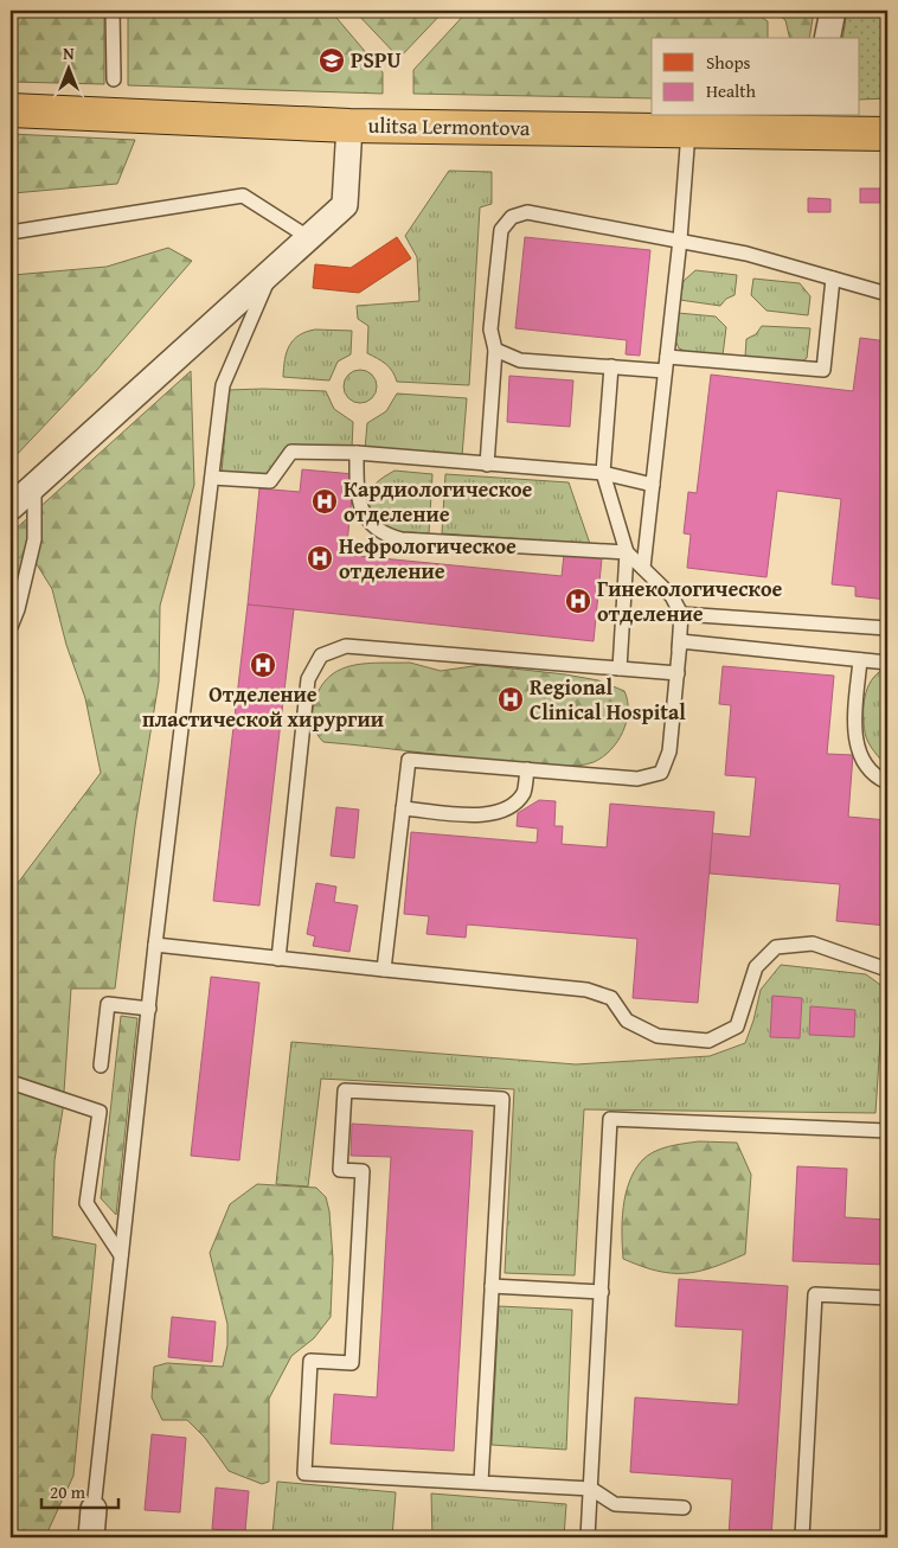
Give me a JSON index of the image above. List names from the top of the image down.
{
  "streets": {
    "main road": ["ulitsa Lermontova"]
  },
  "places": {
    "school or university": ["PSPU"],
    "hospital": [
      "Кардиологическое отделение",
      "Нефрологическое отделение",
      "Гинекологическое отделение",
      "Отделение пластической хирургии",
      "Regional Clinical Hospital"
    ]
  },
  "legend": ["Shops", "Health"],
  "scale_bar": "20 m",
  "north": "top"
}
